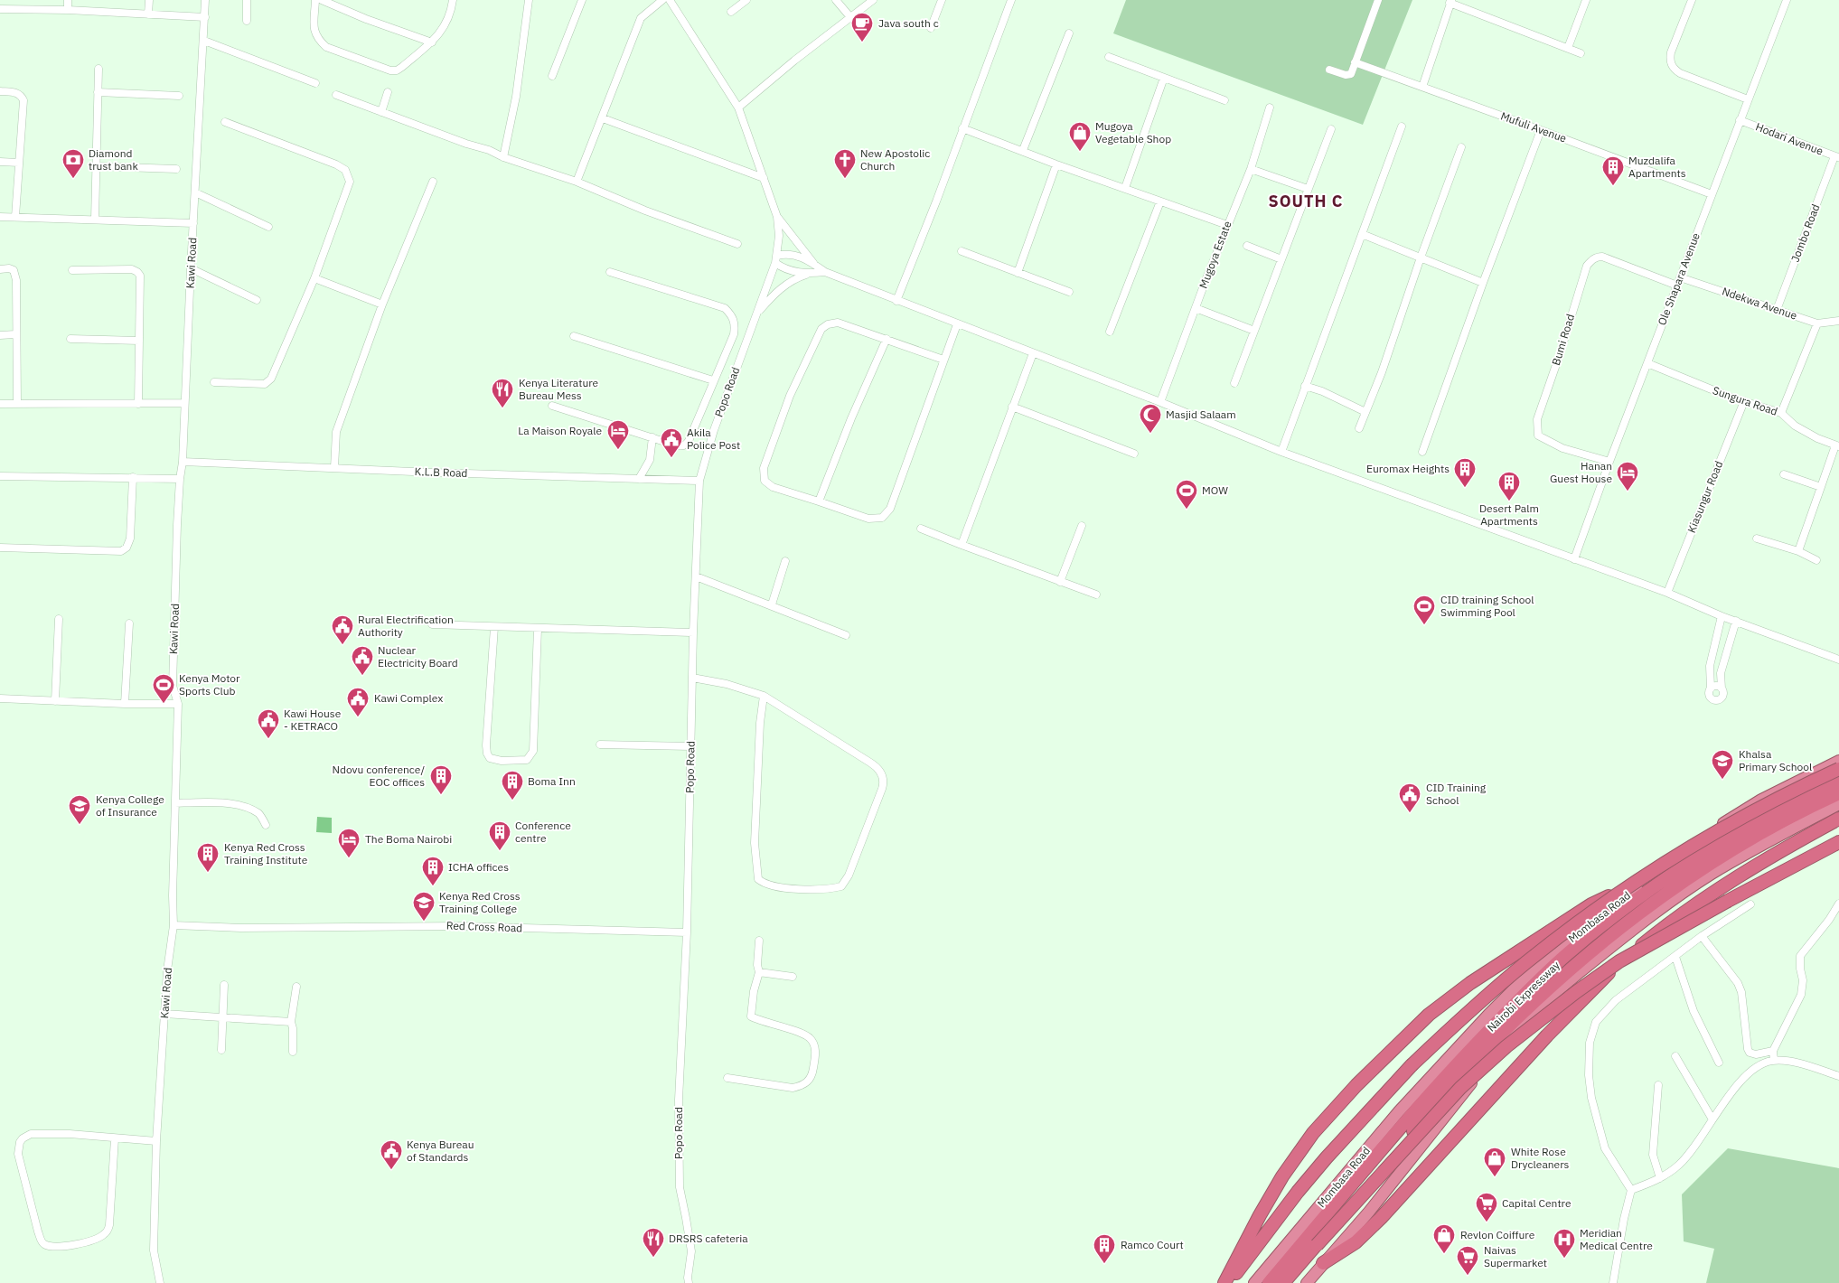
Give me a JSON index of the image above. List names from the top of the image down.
{
  "streets": {
    "highway": ["Mombasa Road", "Nairobi Expressway"],
    "street": [
      "Mufuli Avenue",
      "Hodari Avenue",
      "Jombo Road",
      "Mugoya Estate",
      "Kawi Road",
      "Ole Shapara Avenue",
      "Ndekwa Avenue",
      "Bumi Road",
      "Popo Road",
      "Sungura Road",
      "K.L.B Road",
      "Kiasungur Road",
      "Red Cross Road"
    ]
  },
  "crossings": [
    ["Mufuli Avenue", "Ole Shapara Avenue"],
    ["Hodari Avenue", "Jombo Road"],
    ["Hodari Avenue", "Ole Shapara Avenue"],
    ["Jombo Road", "Ndekwa Avenue"],
    ["Kawi Road", "K.L.B Road"],
    ["Kawi Road", "Red Cross Road"],
    ["Ole Shapara Avenue", "Ndekwa Avenue"],
    ["Ole Shapara Avenue", "Bumi Road"],
    ["Ole Shapara Avenue", "Sungura Road"],
    ["Popo Road", "K.L.B Road"],
    ["Popo Road", "Red Cross Road"],
    ["Sungura Road", "Kiasungur Road"]
  ],
  "districts": ["SOUTH C"],
  "places": {
    "cafe": ["Java south c"],
    "shop": ["Mugoya Vegetable Shop", "White Rose Drycleaners", "Revlon Coiffure"],
    "bank": ["Diamond trust bank"],
    "church": ["New Apostolic Church"],
    "building": [
      "Muzdalifa Apartments",
      "Euromax Heights",
      "Desert Palm Apartments",
      "Ndovu conference/ EOC offices",
      "Boma Inn",
      "Conference centre",
      "Kenya Red Cross Training Institute",
      "ICHA offices",
      "Ramco Court"
    ],
    "restaurant": ["Kenya Literature Bureau Mess", "DRSRS cafeteria"],
    "mosque": ["Masjid Salaam"],
    "hotel": ["La Maison Royale", "Hanan Guest House", "The Boma Nairobi"],
    "public building": [
      "Akila Police Post",
      "Rural Electrification Authority",
      "Nuclear Electricity Board",
      "Kawi Complex",
      "Kawi House - KETRACO",
      "CID Training School",
      "Kenya Bureau of Standards"
    ],
    "sports": ["MOW", "CID training School Swimming Pool", "Kenya Motor Sports Club"],
    "school or university": ["Khalsa Primary School", "Kenya College of Insurance", "Kenya Red Cross Training College"],
    "supermarket": ["Capital Centre", "Naivas Supermarket"],
    "hospital": ["Meridian Medical Centre"]
  }
}
